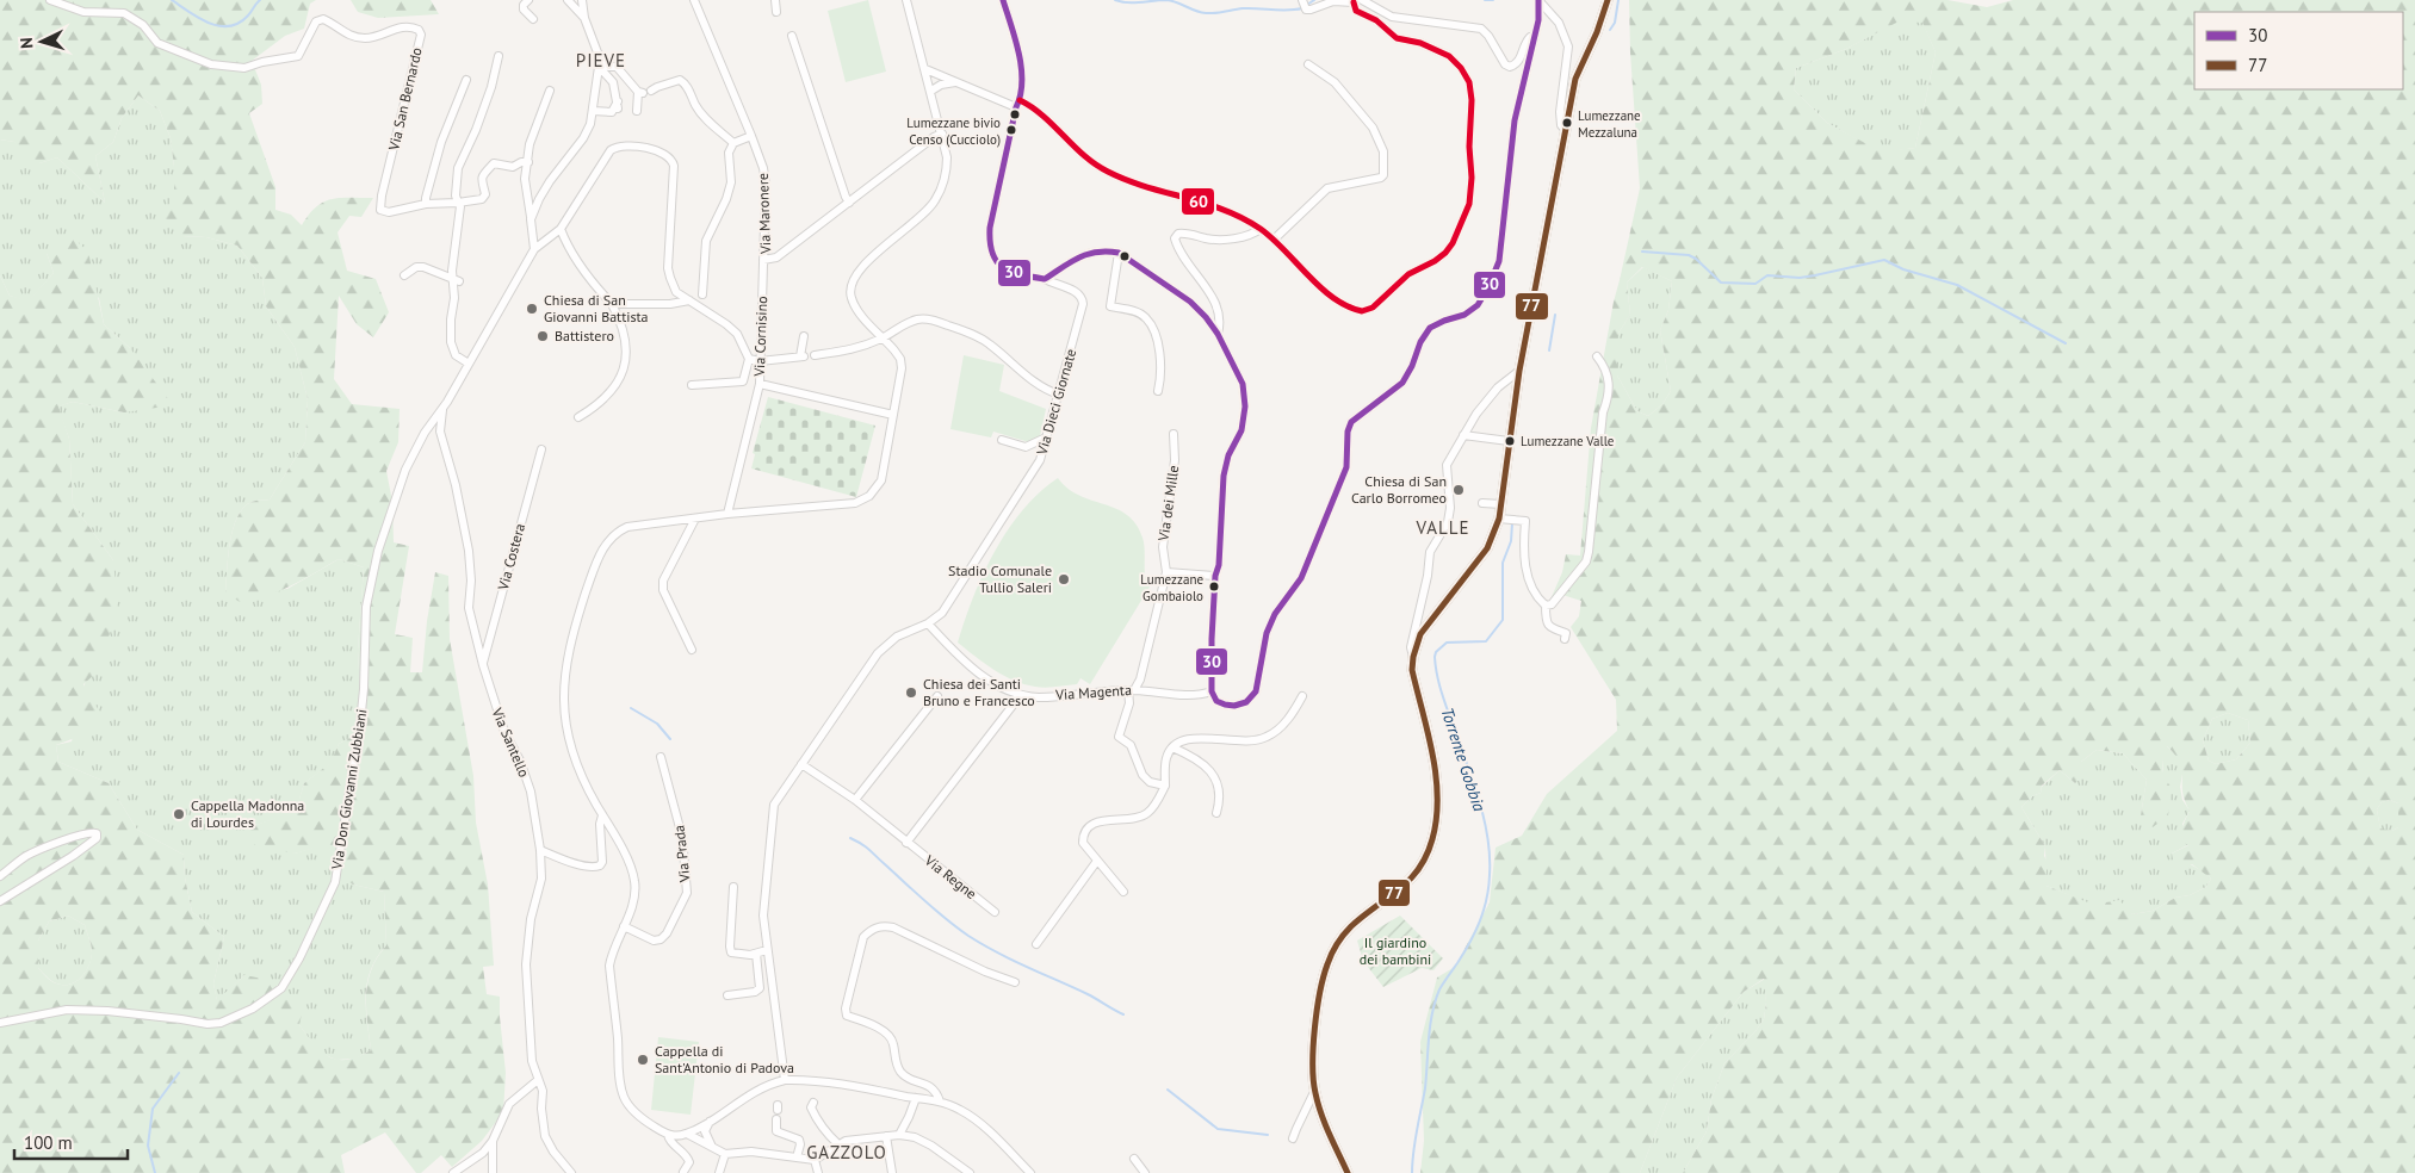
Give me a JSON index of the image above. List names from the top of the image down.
{
  "streets": {
    "street": [
      "Via San Bernardo",
      "Via Maronere",
      "Via Cornisino",
      "Via Dieci Giornate",
      "Via dei Mille",
      "Via Costera",
      "Via Magenta",
      "Via Santello",
      "Via Don Giovanni Zubbiani",
      "Via Prada",
      "Via Regne"
    ]
  },
  "crossings": [
    ["Via Maronere", "Via Cornisino"],
    ["Via Dieci Giornate", "Via Magenta"],
    ["Via dei Mille", "Via Magenta"],
    ["Via Costera", "Via Santello"],
    ["Via Santello", "Via Don Giovanni Zubbiani"]
  ],
  "districts": ["PIEVE", "VALLE", "GAZZOLO"],
  "water": ["Torrente Gobbia"],
  "parks": ["Il giardino dei bambini"],
  "places": [
    "Lumezzane Mezzaluna",
    "Lumezzane bivio Censo (Cucciolo)",
    "Chiesa di San Giovanni Battista",
    "Battistero",
    "Lumezzane Valle",
    "Chiesa di San Carlo Borromeo",
    "Stadio Comunale Tullio Saleri",
    "Lumezzane Gombaiolo",
    "Chiesa dei Santi Bruno e Francesco",
    "Cappella Madonna di Lourdes",
    "Cappella di Sant'Antonio di Padova"
  ],
  "lines": ["transit line 30", "transit line 77", "transit line 60"],
  "legend": ["30", "77"],
  "scale_bar": "100 m",
  "north": "left"
}
